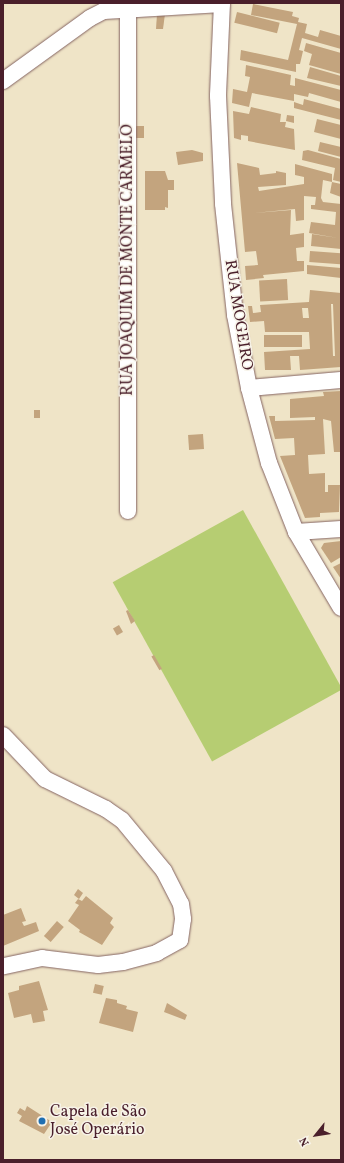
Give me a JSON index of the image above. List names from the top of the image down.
{
  "streets": {
    "street": ["RUA JOAQUIM DE MONTE CARMELO", "RUA MOGEIRO"]
  },
  "places": ["Capela de São José Operário"],
  "north": "bottom left"
}
